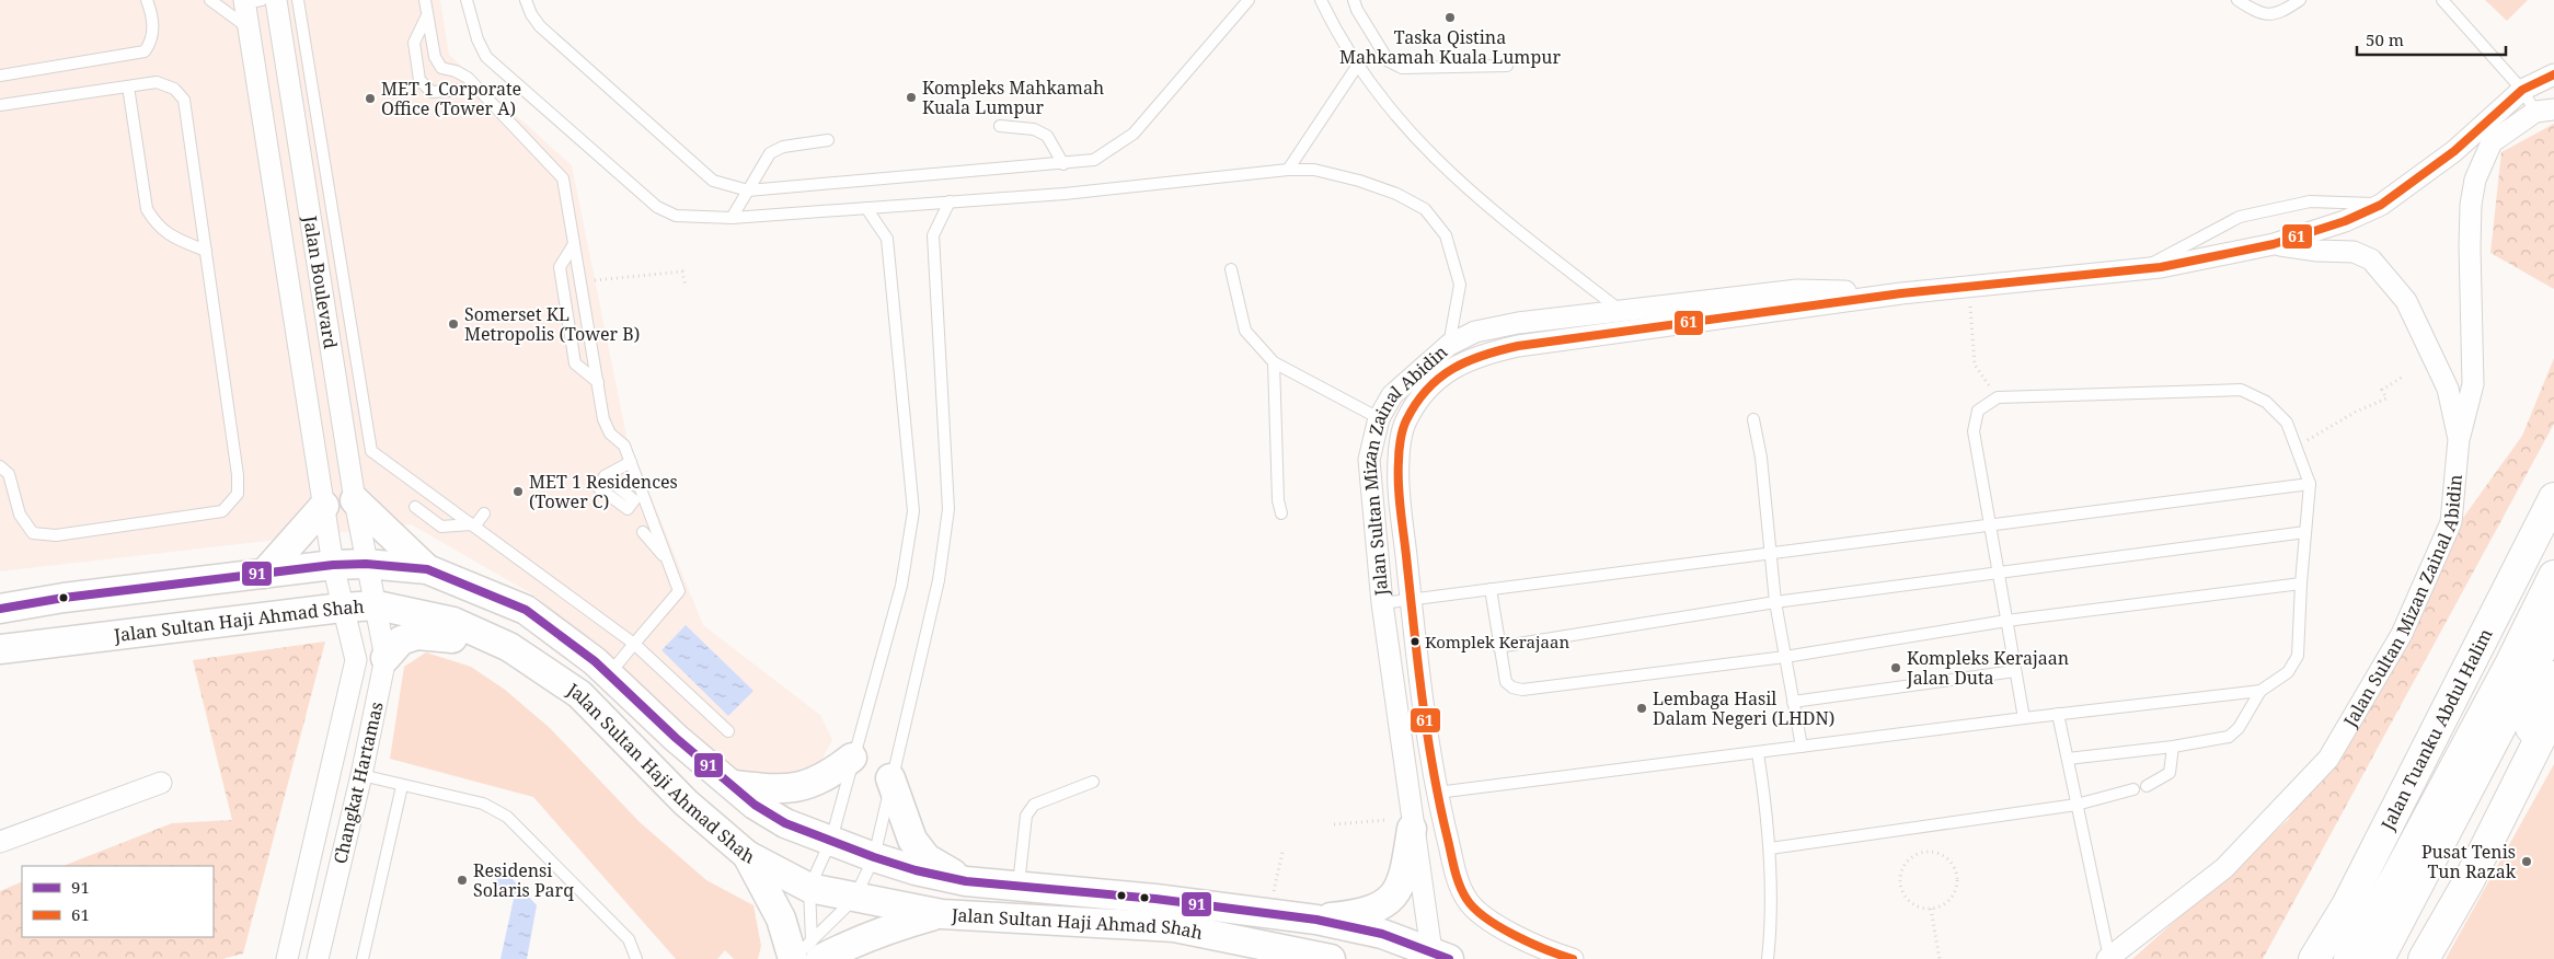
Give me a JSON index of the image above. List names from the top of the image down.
{
  "streets": {
    "main road": ["Jalan Tuanku Abdul Halim"],
    "street": [
      "Jalan Boulevard",
      "Jalan Sultan Mizan Zainal Abidin",
      "Jalan Sultan Haji Ahmad Shah",
      "Changkat Hartamas"
    ]
  },
  "crossings": [
    ["Jalan Boulevard", "Jalan Sultan Haji Ahmad Shah"],
    ["Jalan Boulevard", "Changkat Hartamas"],
    ["Jalan Sultan Mizan Zainal Abidin", "Jalan Sultan Haji Ahmad Shah"],
    ["Jalan Sultan Haji Ahmad Shah", "Changkat Hartamas"]
  ],
  "places": [
    "Taska Qistina Mahkamah Kuala Lumpur",
    "Kompleks Mahkamah Kuala Lumpur",
    "MET 1 Corporate Office (Tower A)",
    "Somerset KL Metropolis (Tower B)",
    "MET 1 Residences (Tower C)",
    "Komplek Kerajaan",
    "Kompleks Kerajaan Jalan Duta",
    "Lembaga Hasil Dalam Negeri (LHDN)",
    "Pusat Tenis Tun Razak",
    "Residensi Solaris Parq"
  ],
  "lines": ["transit line 61", "transit line 91"],
  "legend": ["91", "61"],
  "scale_bar": "50 m"
}
